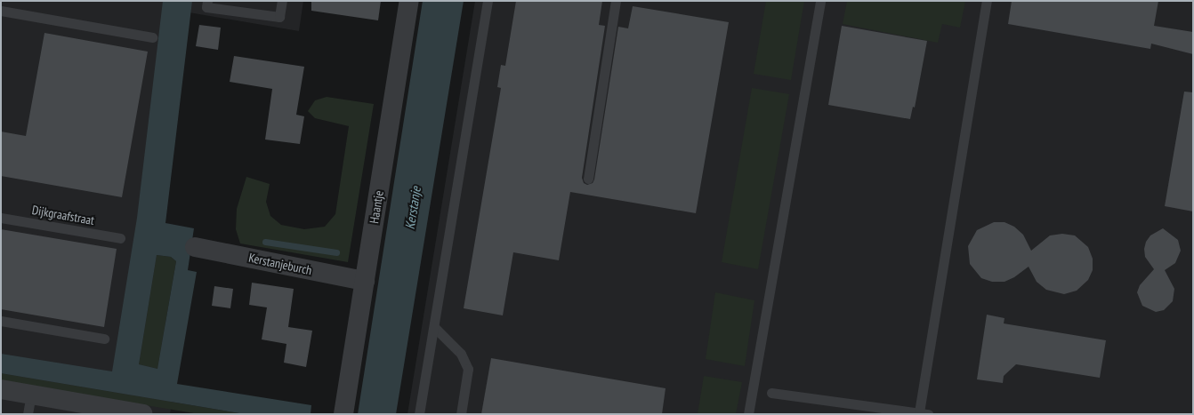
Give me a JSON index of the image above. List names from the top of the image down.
{
  "streets": {
    "street": ["Haantje", "Kerstanjeburch"],
    "lane": ["Dijkgraafstraat"]
  },
  "crossings": [
    ["Haantje", "Kerstanjeburch"]
  ],
  "water": ["Kerstanje"]
}
